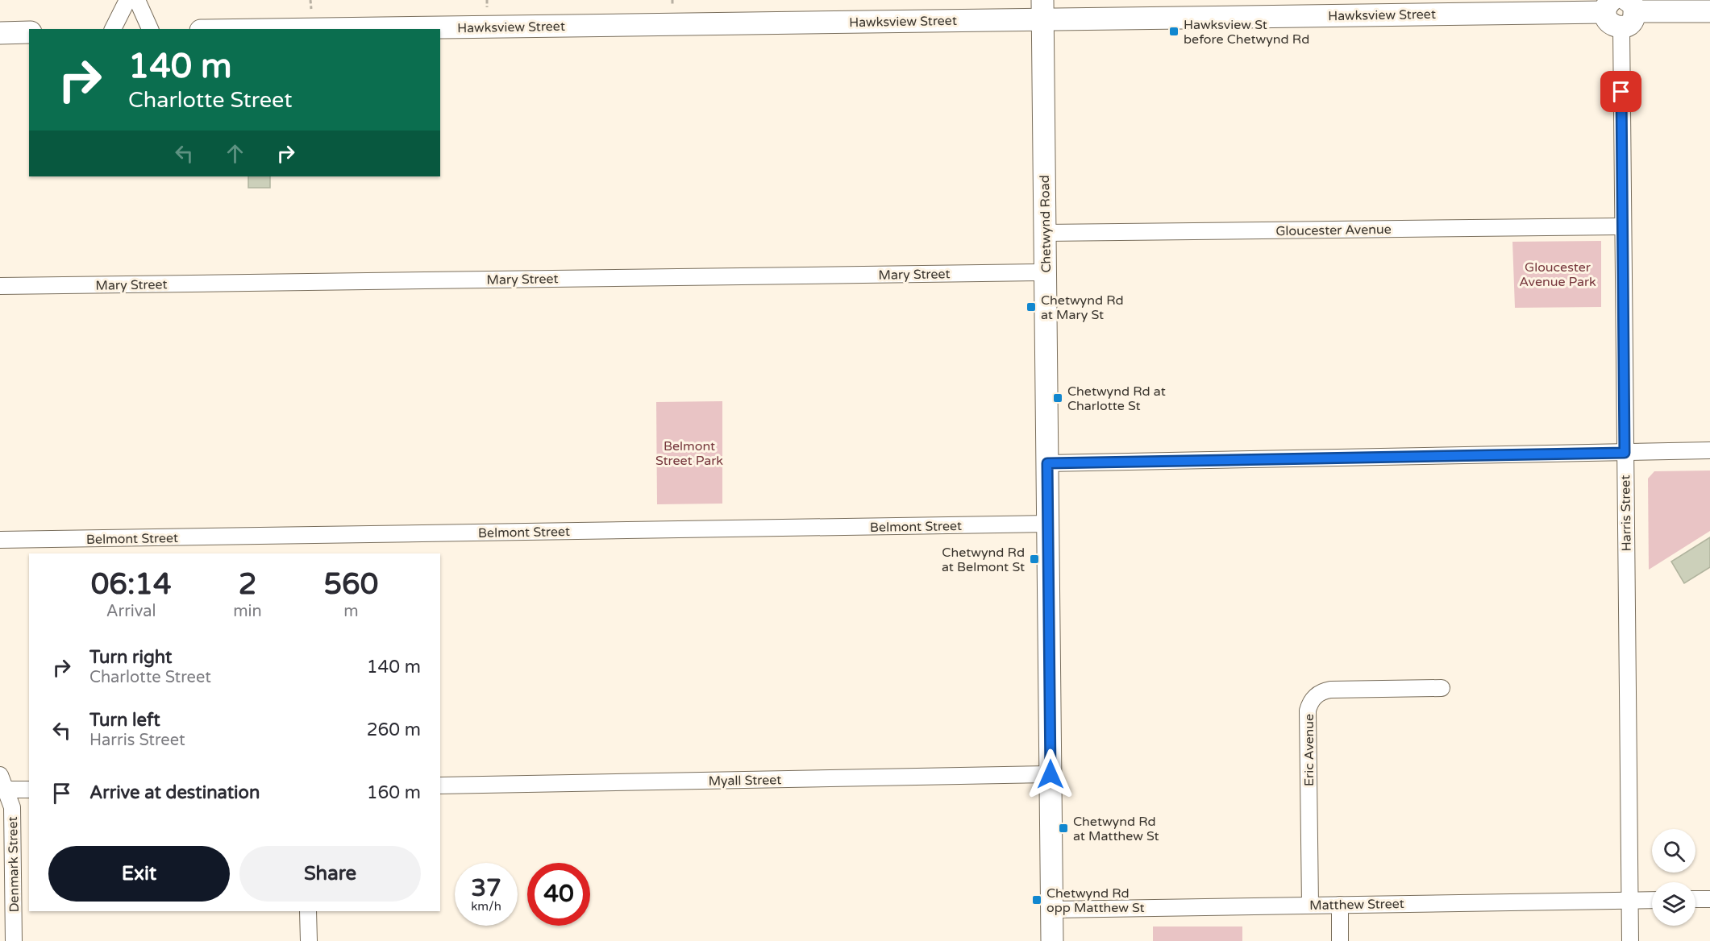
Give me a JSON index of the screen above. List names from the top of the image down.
{
  "streets": {
    "main road": ["Hawksview Street", "Chetwynd Road"],
    "street": [
      "Gloucester Avenue",
      "Mary Street",
      "Harris Street",
      "Belmont Street",
      "Eric Avenue",
      "Myall Street",
      "Denmark Street",
      "Matthew Street"
    ]
  },
  "crossings": [
    ["Hawksview Street", "Chetwynd Road"],
    ["Chetwynd Road", "Gloucester Avenue"],
    ["Chetwynd Road", "Mary Street"],
    ["Chetwynd Road", "Belmont Street"],
    ["Chetwynd Road", "Myall Street"],
    ["Chetwynd Road", "Matthew Street"],
    ["Gloucester Avenue", "Harris Street"],
    ["Harris Street", "Matthew Street"],
    ["Eric Avenue", "Matthew Street"]
  ],
  "parks": ["Gloucester Avenue Park", "Belmont Street Park"],
  "places": {
    "transit": [
      "Hawksview St before Chetwynd Rd",
      "Chetwynd Rd at Mary St",
      "Chetwynd Rd at Charlotte St",
      "Chetwynd Rd at Belmont St",
      "Chetwynd Rd at Matthew St",
      "Chetwynd Rd opp Matthew St"
    ]
  },
  "page": {
    "turn": ["140 m", "Charlotte Street"],
    "eta": [
      "06:14",
      "Arrival",
      "2",
      "min",
      "560",
      "m"
    ],
    "list": [
      {
        "name": "Turn right",
        "note": "Charlotte Street",
        "value": "140 m"
      },
      {
        "name": "Turn left",
        "note": "Harris Street",
        "value": "260 m"
      },
      {
        "name": "Arrive at destination",
        "value": "160 m"
      }
    ],
    "buttons": ["Exit", "Share"],
    "speed": "37 km/h",
    "limit": "40"
  }
}
